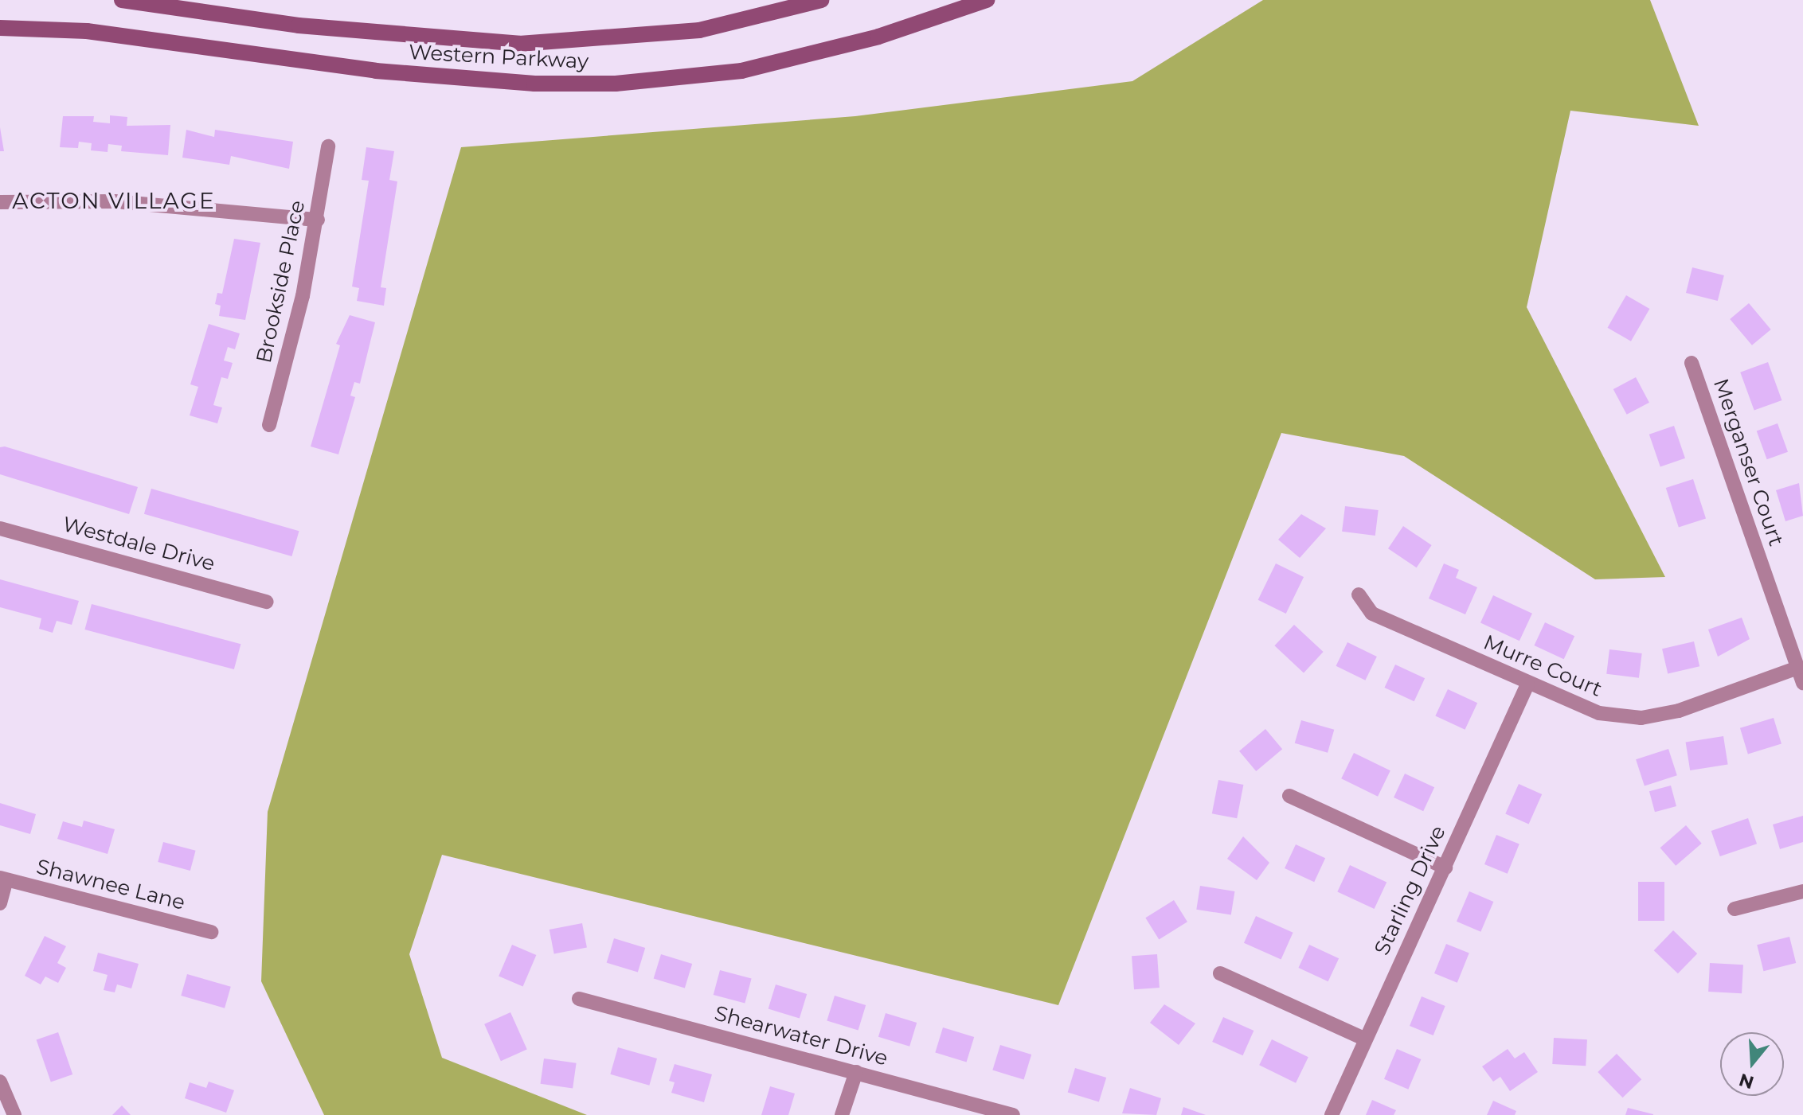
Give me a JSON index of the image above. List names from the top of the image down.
{
  "streets": {
    "main road": ["Western Parkway"],
    "street": [
      "Brookside Place",
      "Merganser Court",
      "Westdale Drive",
      "Murre Court",
      "Shawnee Lane",
      "Starling Drive",
      "Shearwater Drive"
    ]
  },
  "crossings": [
    ["Merganser Court", "Murre Court"],
    ["Murre Court", "Starling Drive"]
  ],
  "districts": ["ACTON VILLAGE"],
  "north": "bottom"
}
